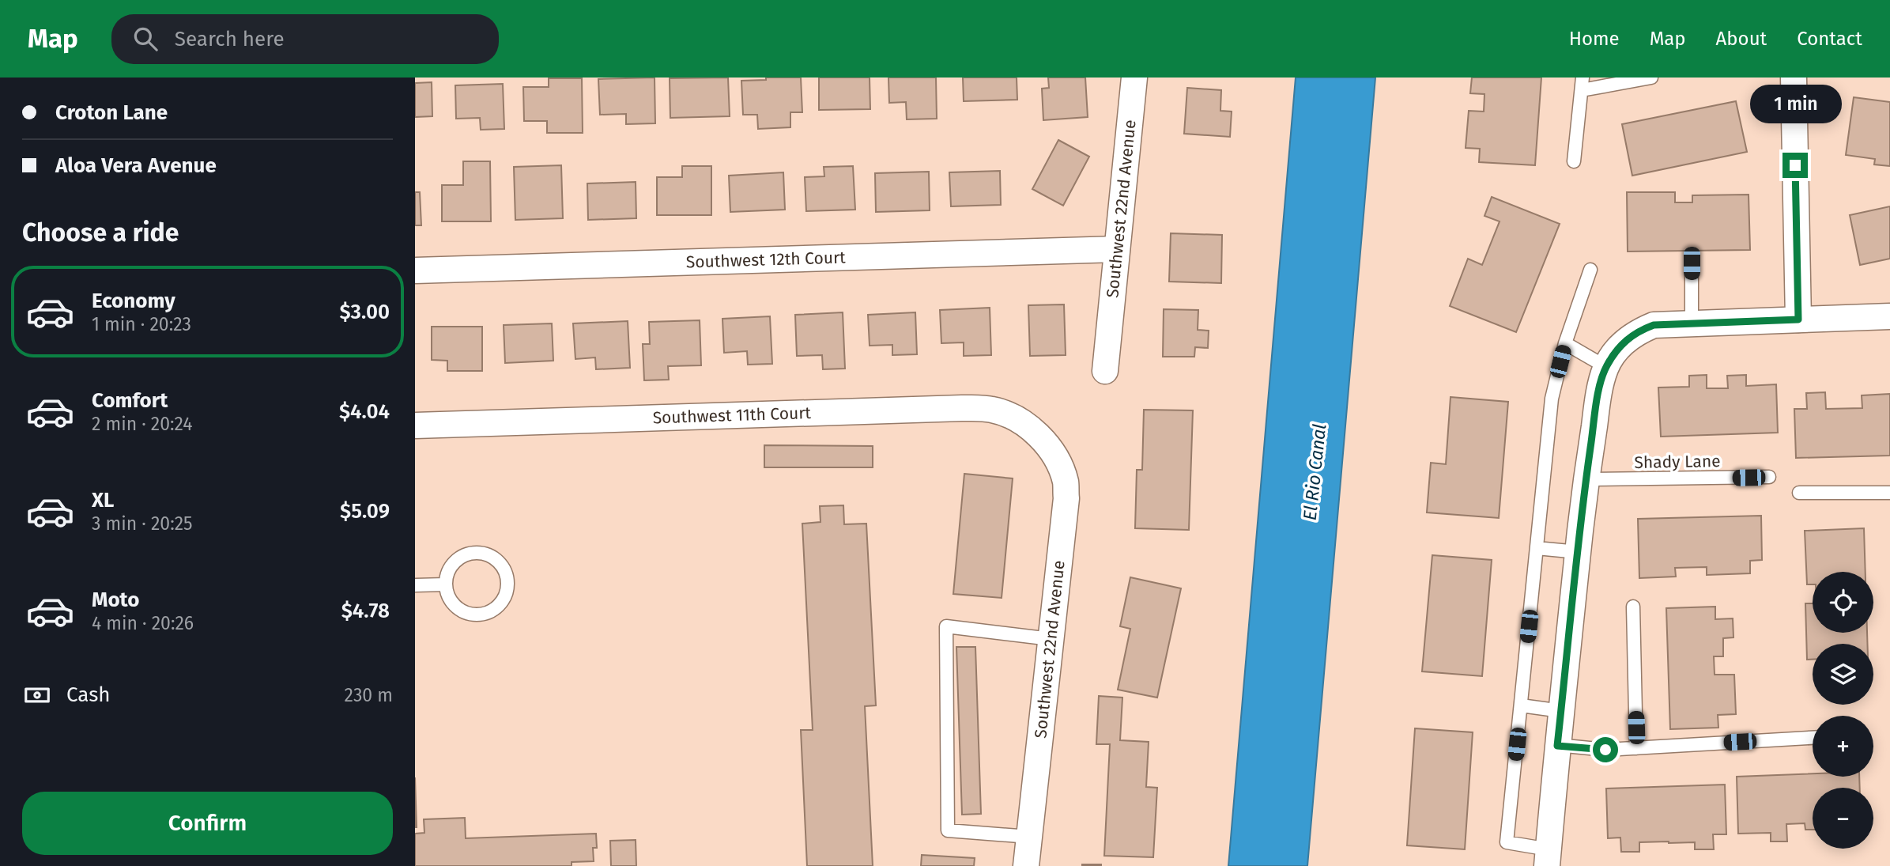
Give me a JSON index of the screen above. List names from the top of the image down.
{
  "streets": {
    "street": ["Southwest 22nd Avenue", "Southwest 12th Court", "Southwest 11th Court"],
    "lane": ["Shady Lane"]
  },
  "crossings": [
    ["Southwest 22nd Avenue", "Southwest 12th Court"],
    ["Southwest 22nd Avenue", "Southwest 11th Court"]
  ],
  "water": ["El Rio Canal"],
  "page": {
    "header": "Map",
    "search": "Search here",
    "nav": [
      "Home",
      "Map",
      "About",
      "Contact"
    ],
    "banner": ["Croton Lane", "Aloa Vera Avenue"],
    "bubble": "1 min",
    "heading": "Choose a ride",
    "list": [
      {
        "name": "Economy",
        "note": "1 min · 20:23",
        "value": "$3.00"
      },
      {
        "name": "Comfort",
        "note": "2 min · 20:24",
        "value": "$4.04"
      },
      {
        "name": "XL",
        "note": "3 min · 20:25",
        "value": "$5.09"
      },
      {
        "name": "Moto",
        "note": "4 min · 20:26",
        "value": "$4.78"
      }
    ],
    "map_buttons": ["+", "−"],
    "pay": ["Cash", "230 m"],
    "buttons": "Confirm"
  }
}
